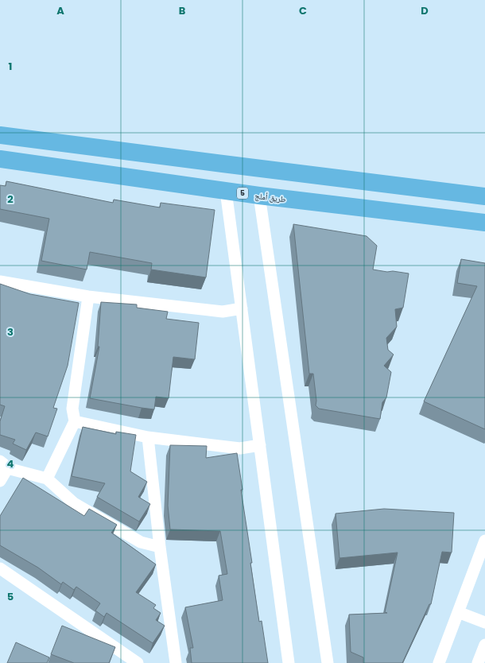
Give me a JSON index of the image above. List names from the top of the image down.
{
  "streets": {
    "highway": ["5", "طريق أملج"]
  },
  "grid": {
    "columns": [
      "A",
      "B",
      "C",
      "D"
    ],
    "rows": [
      "1",
      "2",
      "3",
      "4",
      "5"
    ]
  }
}
